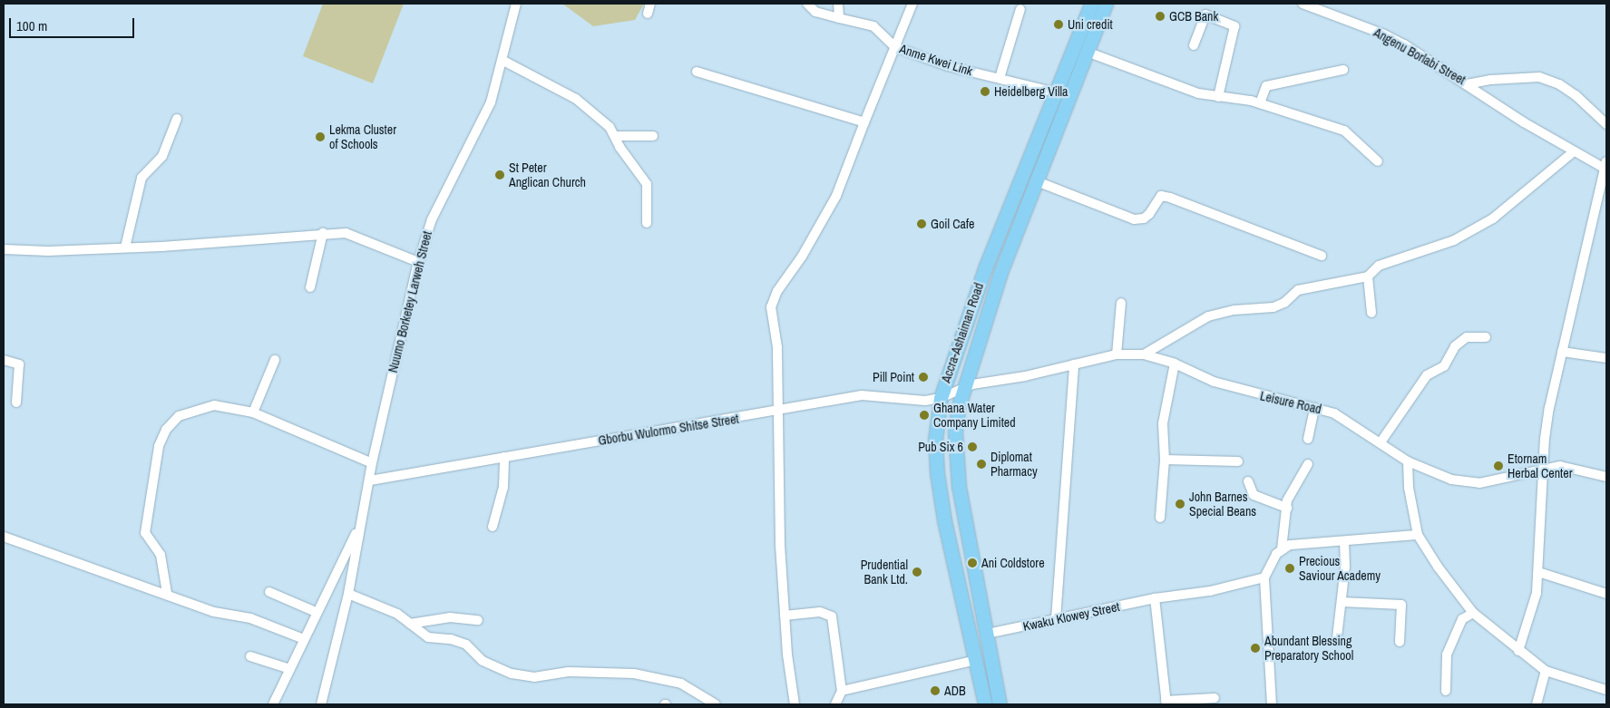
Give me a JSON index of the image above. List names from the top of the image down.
{
  "streets": {
    "main road": ["Accra-Ashaiman Road"],
    "street": [
      "Angenu Borlabi Street",
      "Anme Kwei Link",
      "Nuumo Borketey Larweh Street",
      "Leisure Road",
      "Gborbu Wulormo Shitse Street",
      "Kwaku Klowey Street"
    ]
  },
  "crossings": [
    ["Anme Kwei Link", "Accra-Ashaiman Road"],
    ["Nuumo Borketey Larweh Street", "Gborbu Wulormo Shitse Street"],
    ["Accra-Ashaiman Road", "Leisure Road"],
    ["Accra-Ashaiman Road", "Gborbu Wulormo Shitse Street"],
    ["Accra-Ashaiman Road", "Kwaku Klowey Street"],
    ["Leisure Road", "Gborbu Wulormo Shitse Street"]
  ],
  "places": [
    "GCB Bank",
    "Uni credit",
    "Heidelberg Villa",
    "Lekma Cluster of Schools",
    "St Peter Anglican Church",
    "Goil Cafe",
    "Pill Point",
    "Ghana Water Company Limited",
    "Pub Six 6",
    "Diplomat Pharmacy",
    "Etornam Herbal Center",
    "John Barnes Special Beans",
    "Ani Coldstore",
    "Precious Saviour Academy",
    "Prudential Bank Ltd.",
    "Abundant Blessing Preparatory School",
    "ADB"
  ],
  "scale_bar": "100 m"
}
